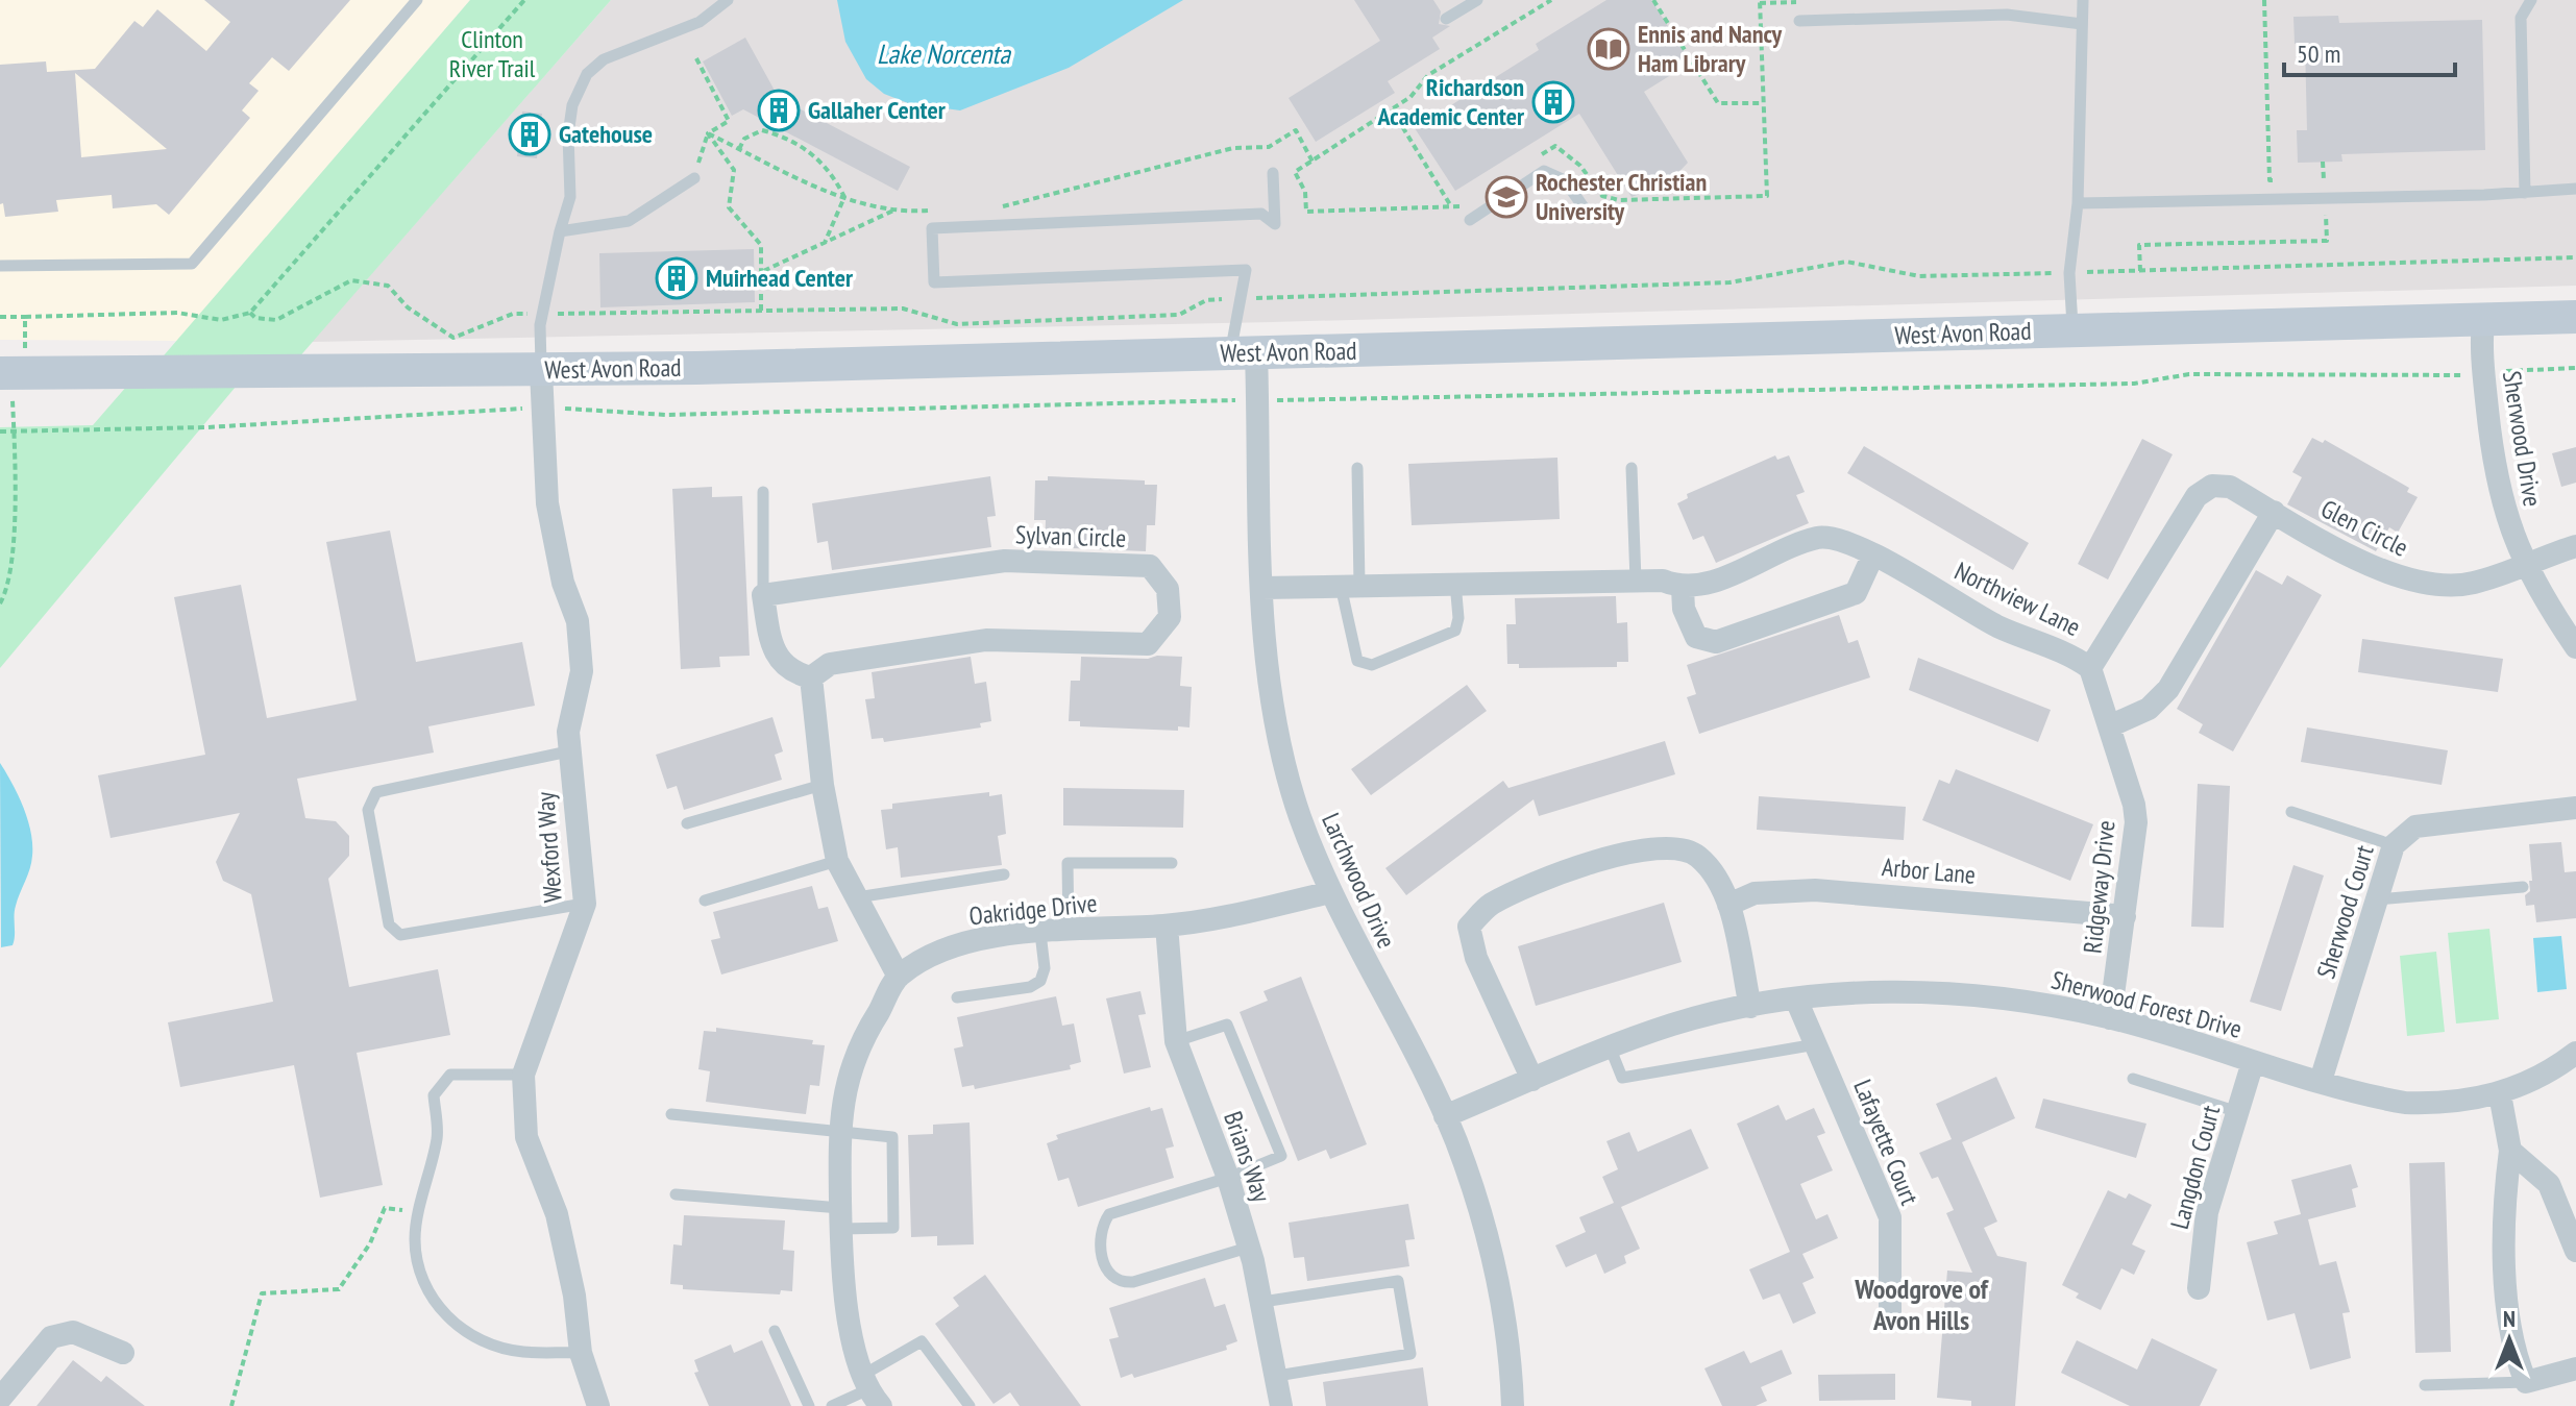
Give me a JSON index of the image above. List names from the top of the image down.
{
  "streets": {
    "main road": ["West Avon Road"],
    "street": [
      "Sherwood Drive",
      "Glen Circle",
      "Sylvan Circle",
      "Northview Lane",
      "Wexford Way",
      "Arbor Lane",
      "Larchwood Drive",
      "Ridgeway Drive",
      "Oakridge Drive",
      "Sherwood Court",
      "Sherwood Forest Drive",
      "Lafayette Court",
      "Brians Way",
      "Langdon Court"
    ]
  },
  "crossings": [
    ["West Avon Road", "Sherwood Drive"],
    ["West Avon Road", "Wexford Way"],
    ["West Avon Road", "Larchwood Drive"],
    ["Sherwood Drive", "Glen Circle"],
    ["Glen Circle", "Northview Lane"],
    ["Northview Lane", "Larchwood Drive"],
    ["Northview Lane", "Ridgeway Drive"],
    ["Arbor Lane", "Ridgeway Drive"],
    ["Larchwood Drive", "Oakridge Drive"],
    ["Larchwood Drive", "Sherwood Forest Drive"],
    ["Ridgeway Drive", "Sherwood Forest Drive"],
    ["Oakridge Drive", "Brians Way"],
    ["Sherwood Court", "Sherwood Forest Drive"],
    ["Sherwood Forest Drive", "Lafayette Court"],
    ["Sherwood Forest Drive", "Langdon Court"]
  ],
  "districts": ["Woodgrove of Avon Hills"],
  "water": ["Lake Norcenta"],
  "parks": ["Clinton River Trail"],
  "places": {
    "library": ["Ennis and Nancy Ham Library"],
    "building": [
      "Richardson Academic Center",
      "Gallaher Center",
      "Gatehouse",
      "Muirhead Center"
    ],
    "school or university": ["Rochester Christian University"]
  },
  "scale_bar": "50 m",
  "north": "top"
}
